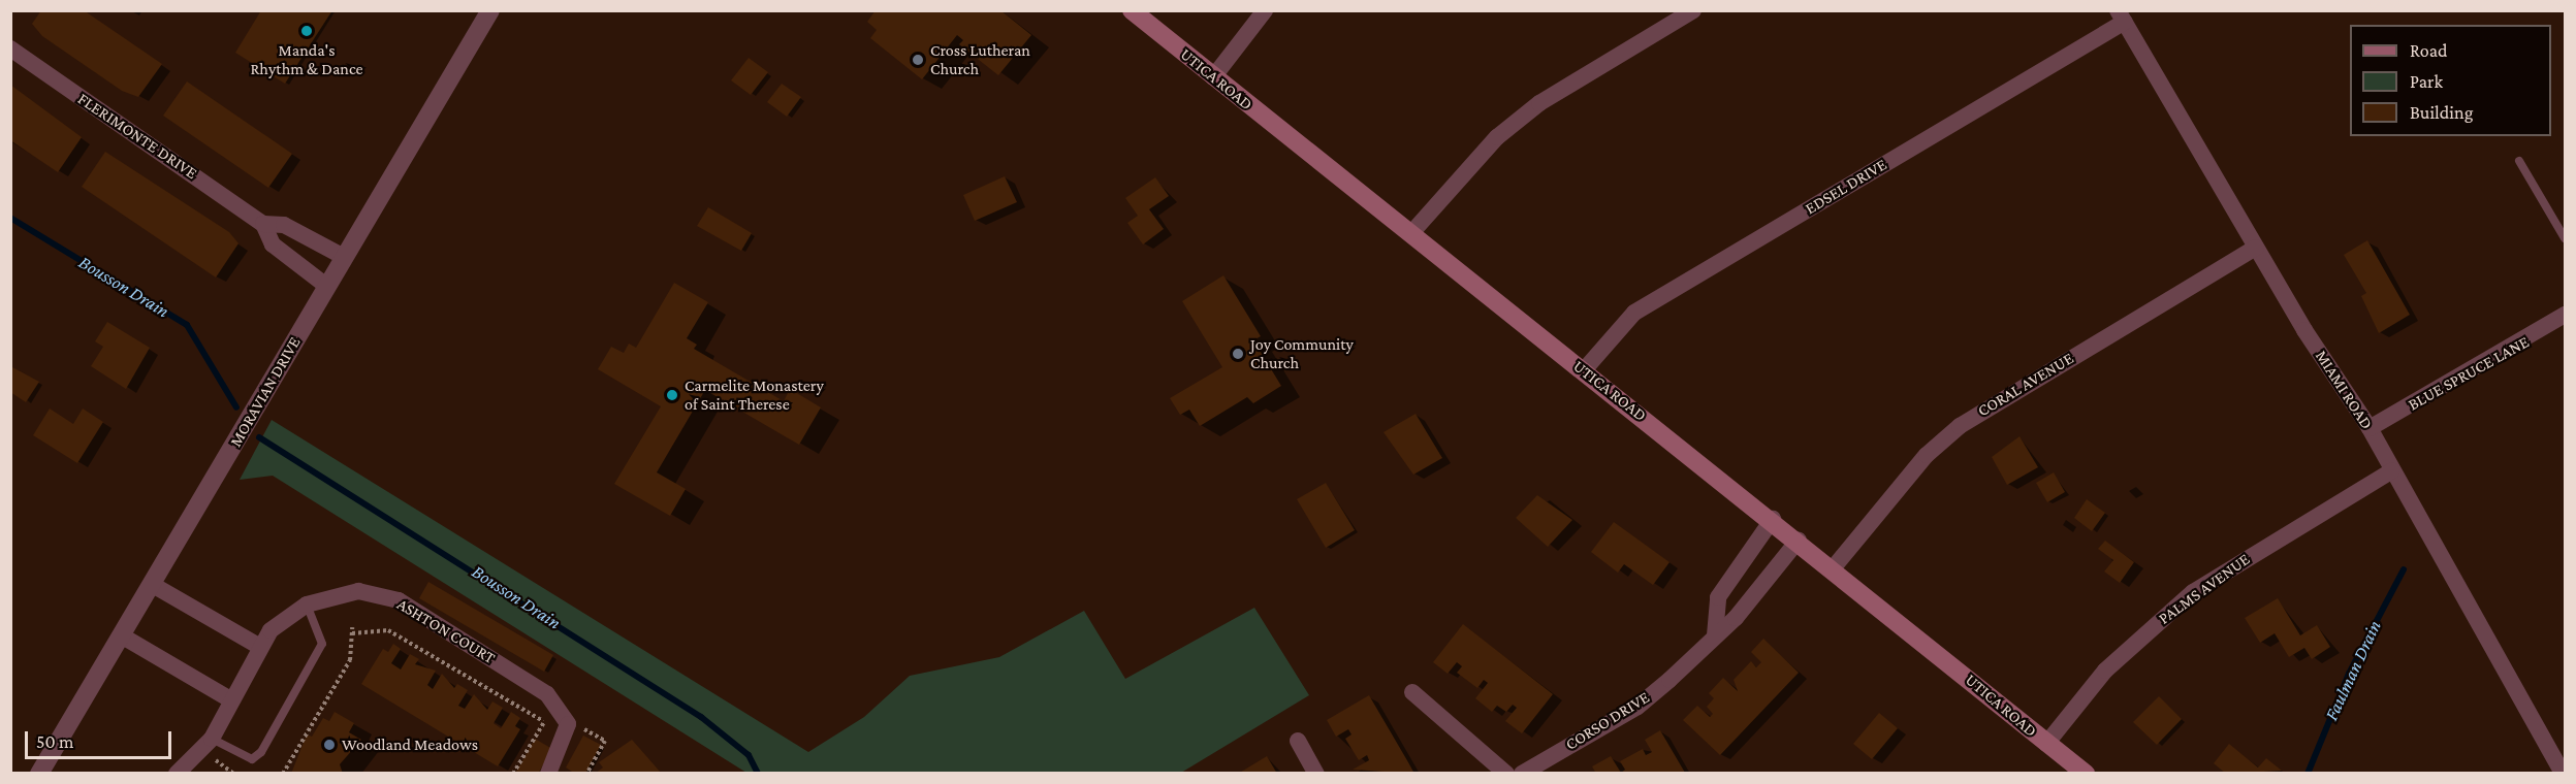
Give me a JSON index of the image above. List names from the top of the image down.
{
  "streets": {
    "main road": ["UTICA ROAD"],
    "street": [
      "FLERIMONTE DRIVE",
      "EDSEL DRIVE",
      "BLUE SPRUCE LANE",
      "CORAL AVENUE",
      "MIAMI ROAD",
      "MORAVIAN DRIVE",
      "PALMS AVENUE",
      "ASHTON COURT",
      "CORSO DRIVE"
    ]
  },
  "crossings": [
    ["UTICA ROAD", "EDSEL DRIVE"],
    ["UTICA ROAD", "CORAL AVENUE"],
    ["UTICA ROAD", "PALMS AVENUE"],
    ["UTICA ROAD", "CORSO DRIVE"],
    ["FLERIMONTE DRIVE", "MORAVIAN DRIVE"],
    ["EDSEL DRIVE", "MIAMI ROAD"],
    ["BLUE SPRUCE LANE", "MIAMI ROAD"],
    ["CORAL AVENUE", "MIAMI ROAD"],
    ["MIAMI ROAD", "PALMS AVENUE"]
  ],
  "water": ["Bousson Drain", "Faulman Drain"],
  "places": [
    "Manda's Rhythm & Dance",
    "Cross Lutheran Church",
    "Joy Community Church",
    "Carmelite Monastery of Saint Therese",
    "Woodland Meadows"
  ],
  "legend": ["Road", "Park", "Building"],
  "scale_bar": "50 m"
}
